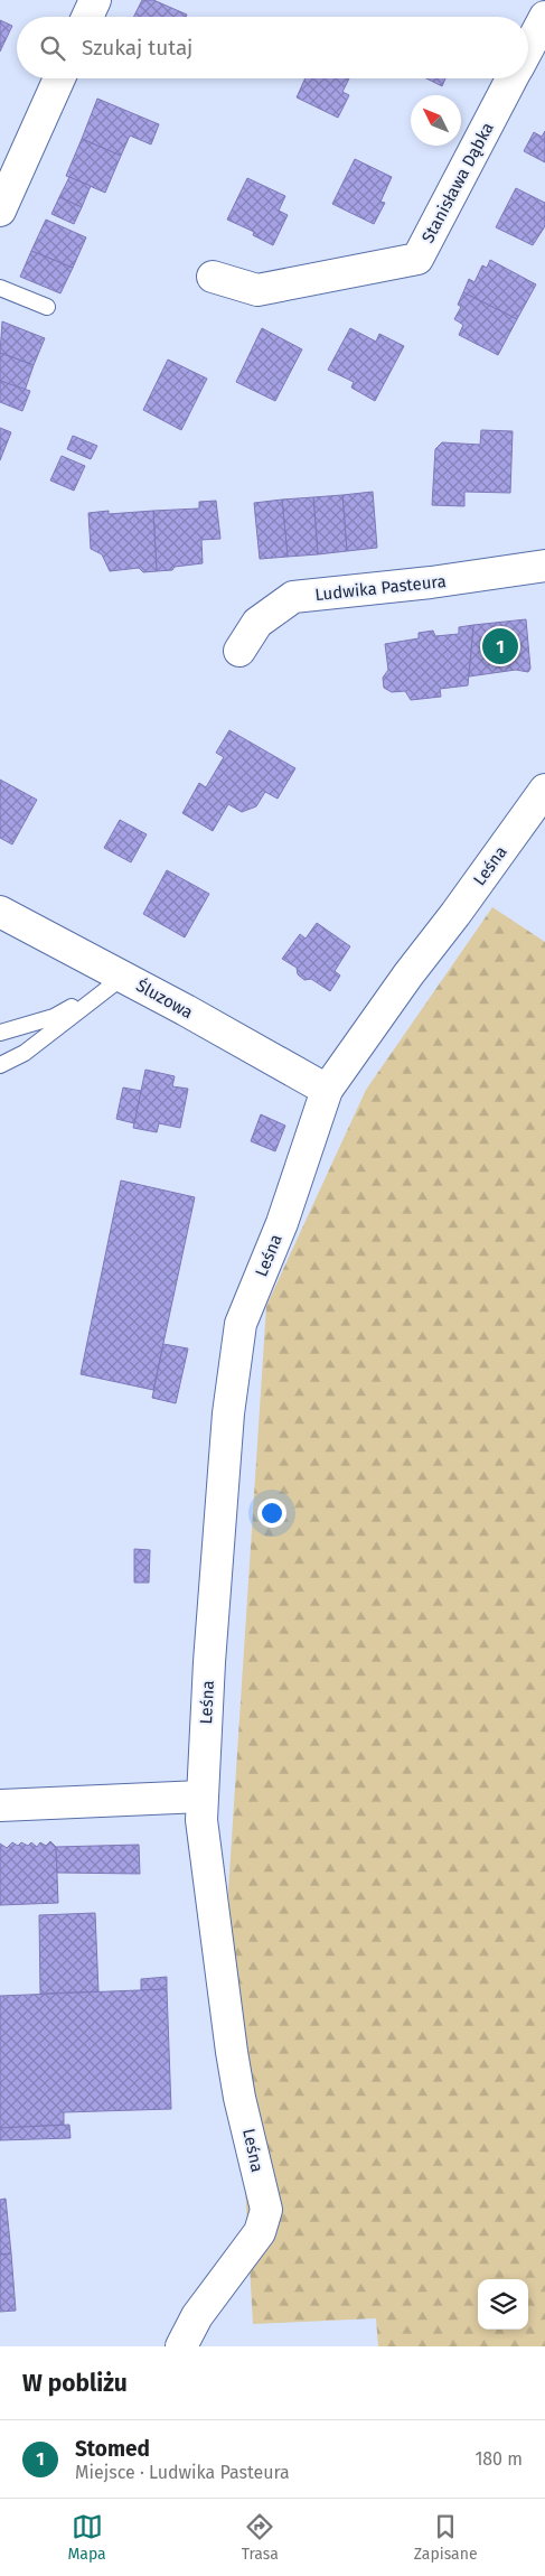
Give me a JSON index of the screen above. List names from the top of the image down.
{
  "streets": {
    "street": [
      "Stanisława Dąbka",
      "Ludwika Pasteura",
      "Leśna",
      "Śluzowa"
    ]
  },
  "crossings": [
    ["Leśna", "Śluzowa"]
  ],
  "north": "top left",
  "page": {
    "search": "Szukaj tutaj",
    "pins": "1",
    "heading": "W pobliżu",
    "list": [
      {
        "mark": "1",
        "name": "Stomed",
        "note": "Miejsce · Ludwika Pasteura",
        "value": "180 m"
      }
    ],
    "nav": ["Mapa", "Trasa", "Zapisane"]
  }
}
